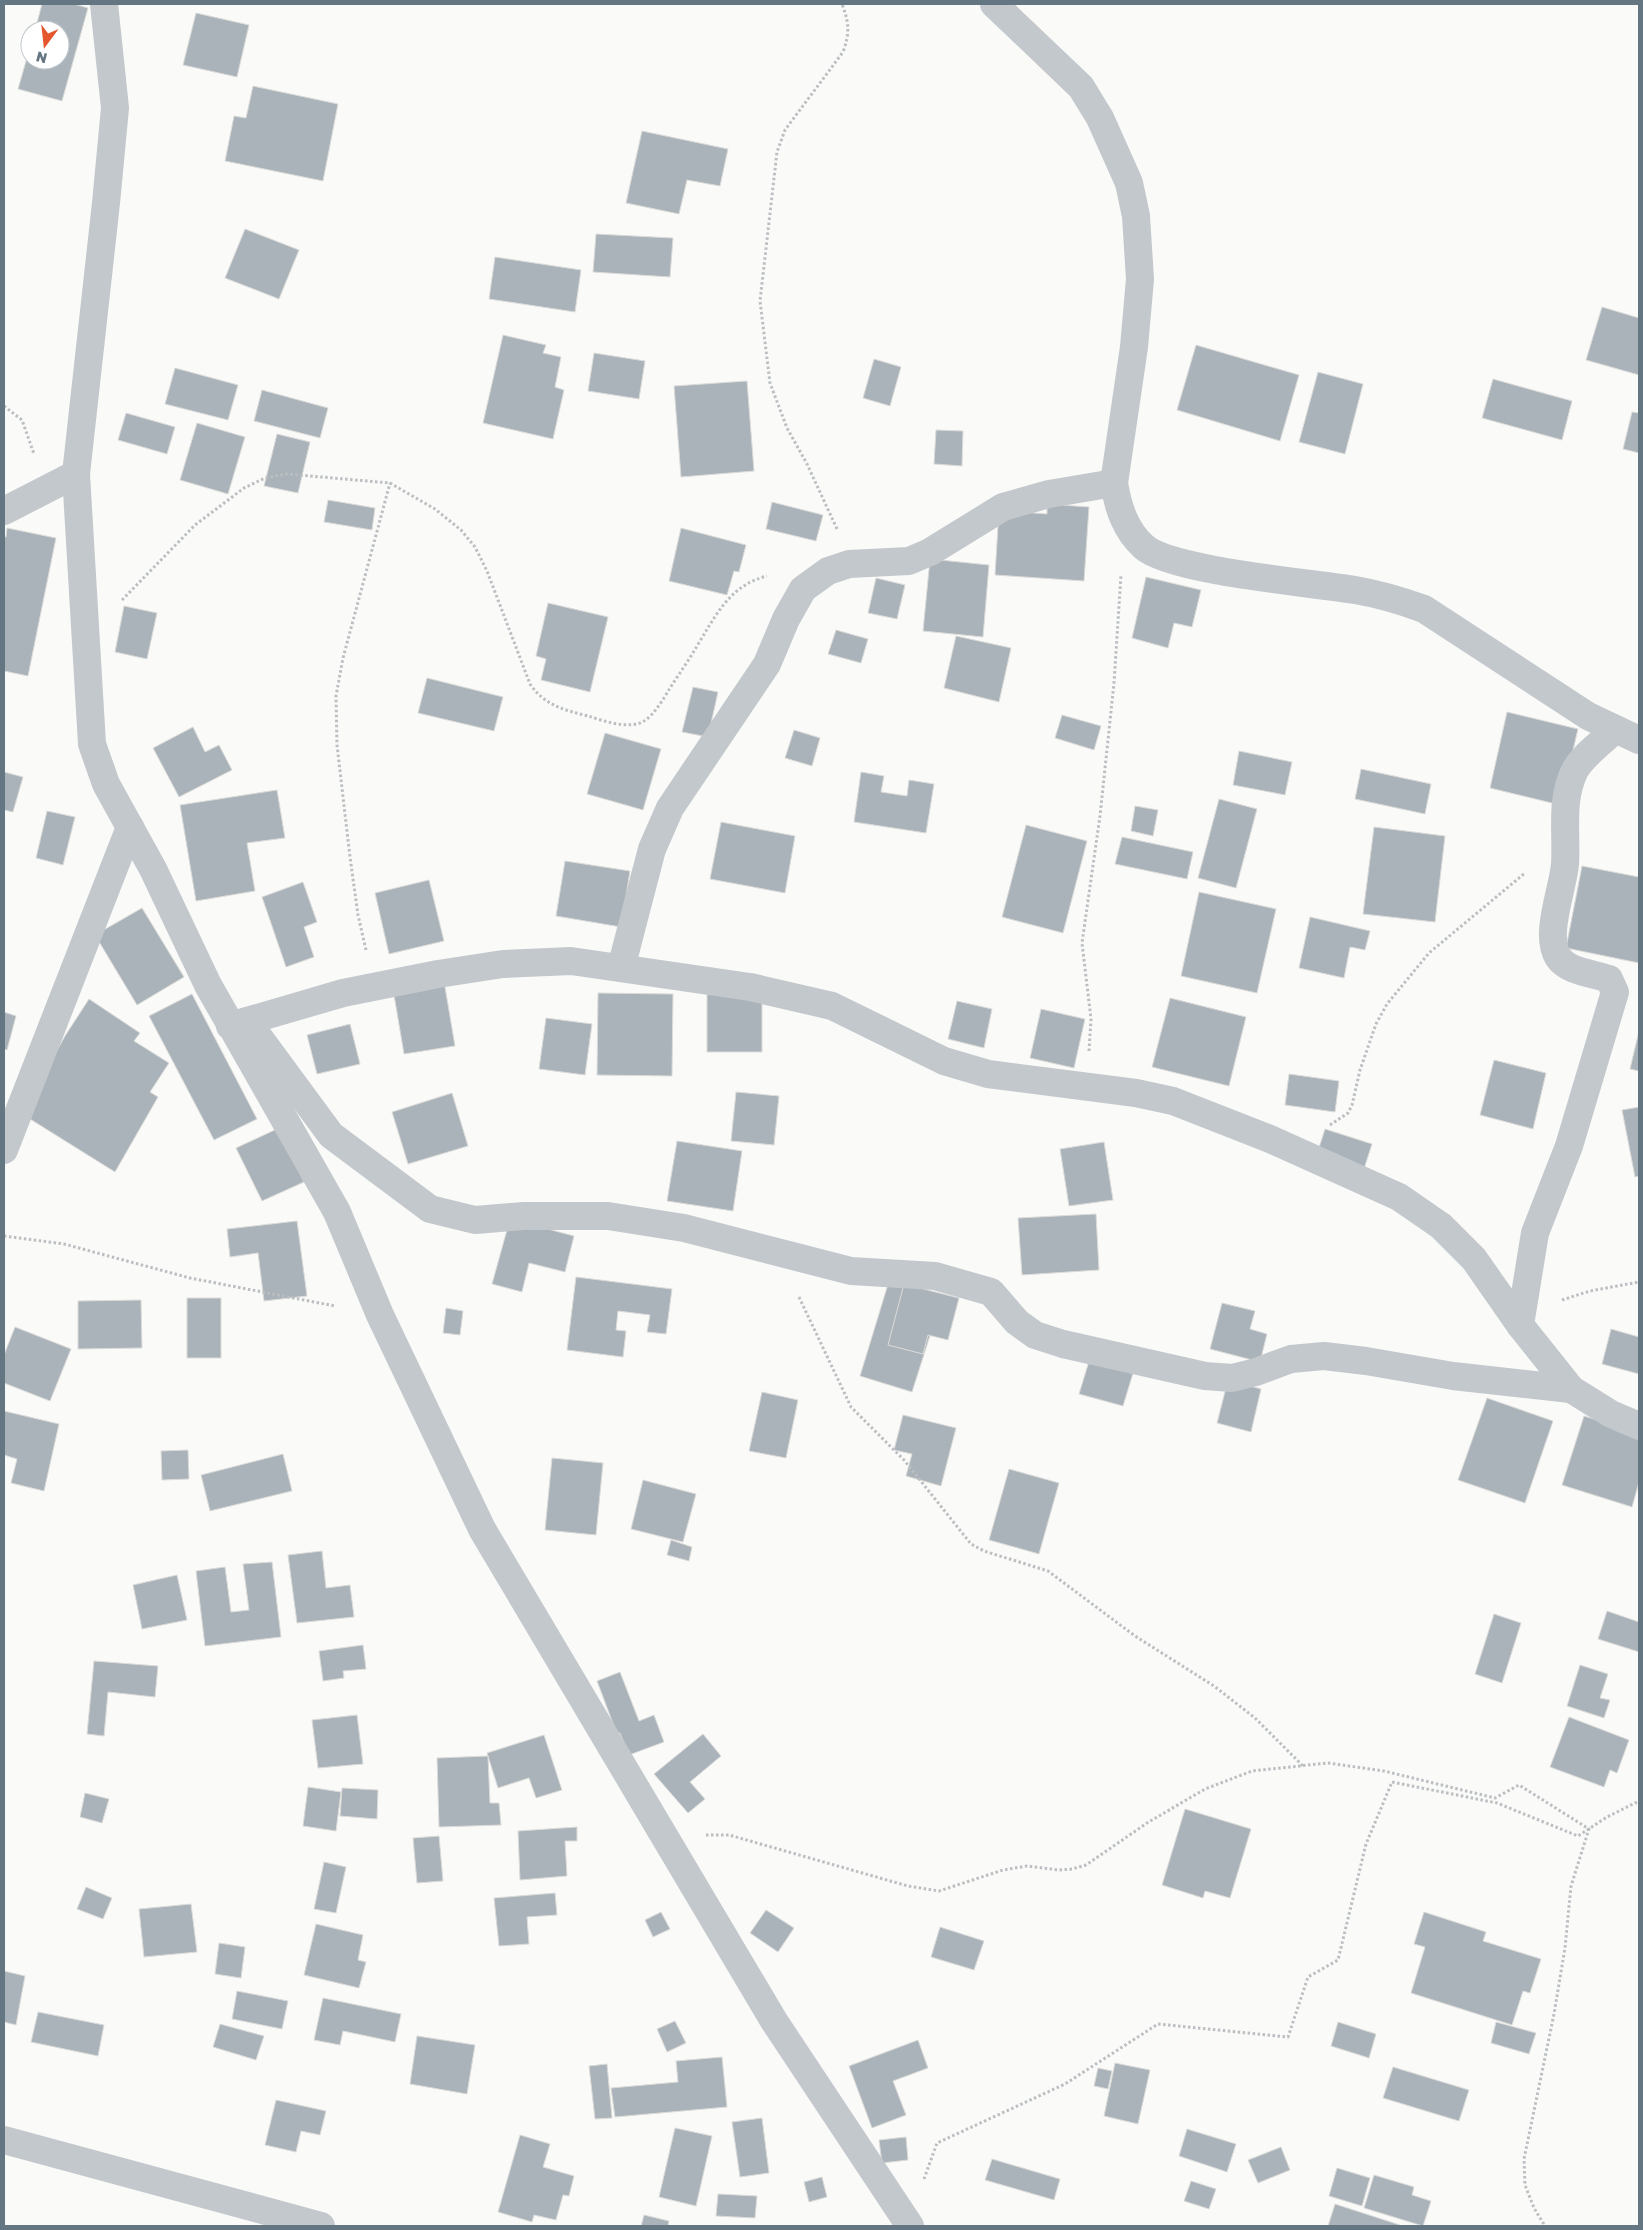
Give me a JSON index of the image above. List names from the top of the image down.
{
  "north": "bottom"
}
